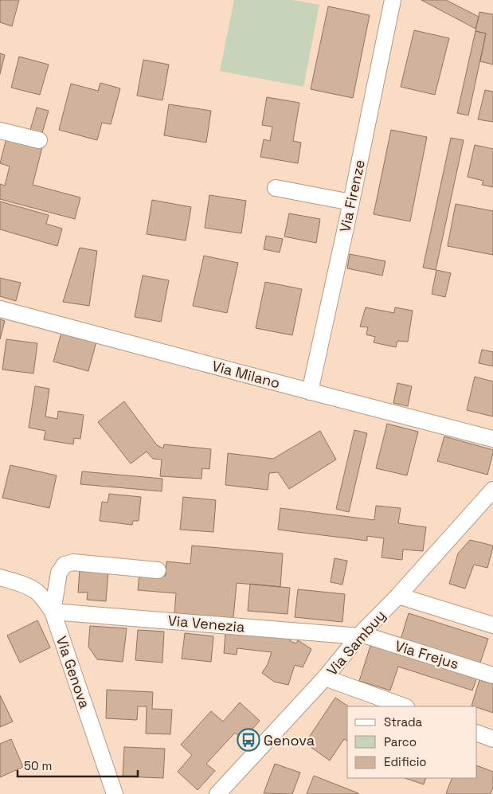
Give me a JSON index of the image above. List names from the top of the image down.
{
  "streets": {
    "street": [
      "Via Firenze",
      "Via Milano",
      "Via Venezia",
      "Via Sambuy",
      "Via Frejus",
      "Via Genova"
    ]
  },
  "crossings": [
    ["Via Firenze", "Via Milano"],
    ["Via Venezia", "Via Sambuy"],
    ["Via Venezia", "Via Frejus"],
    ["Via Venezia", "Via Genova"],
    ["Via Sambuy", "Via Frejus"]
  ],
  "places": {
    "bus stop": ["Genova"]
  },
  "legend": ["Strada", "Parco", "Edificio"],
  "scale_bar": "50 m"
}
